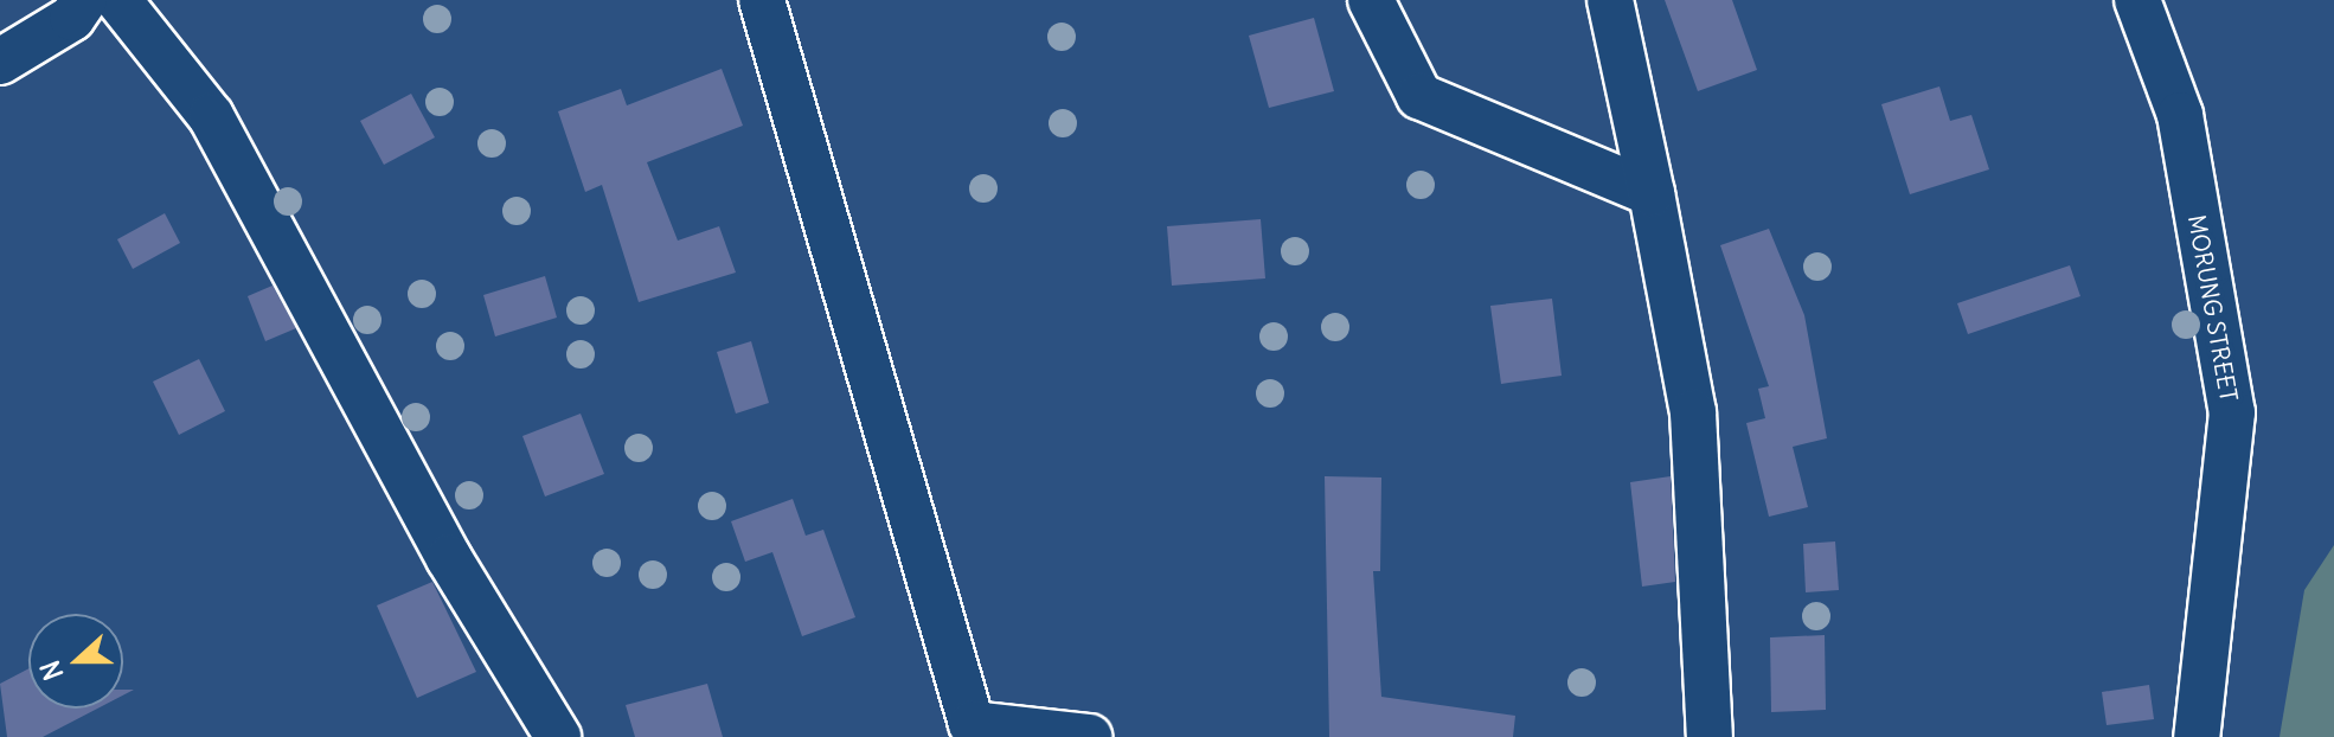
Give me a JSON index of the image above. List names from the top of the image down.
{
  "streets": {
    "street": ["MORUNG STREET"]
  },
  "north": "left"
}
